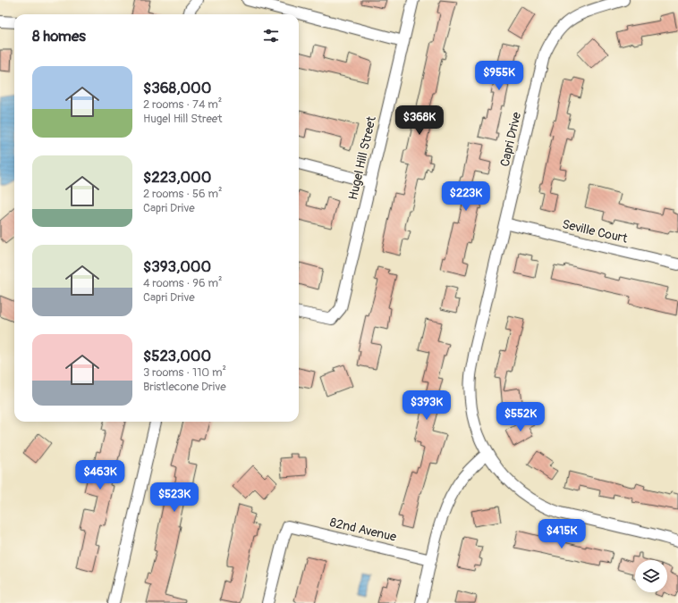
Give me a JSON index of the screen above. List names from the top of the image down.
{
  "streets": {
    "street": [
      "Capri Drive",
      "Hugel Hill Street",
      "Seville Court",
      "82nd Avenue"
    ]
  },
  "crossings": [
    ["Capri Drive", "Seville Court"]
  ],
  "page": {
    "heading": "8 homes",
    "list": [
      {
        "name": "$368,000",
        "note": "2 rooms · 74 m² · Hugel Hill Street"
      },
      {
        "name": "$223,000",
        "note": "2 rooms · 56 m² · Capri Drive"
      },
      {
        "name": "$393,000",
        "note": "4 rooms · 96 m² · Capri Drive"
      },
      {
        "name": "$523,000",
        "note": "3 rooms · 110 m² · Bristlecone Drive"
      }
    ],
    "price": [
      "$955K",
      "$368K",
      "$223K",
      "$393K",
      "$552K",
      "$463K",
      "$523K",
      "$415K"
    ]
  }
}
